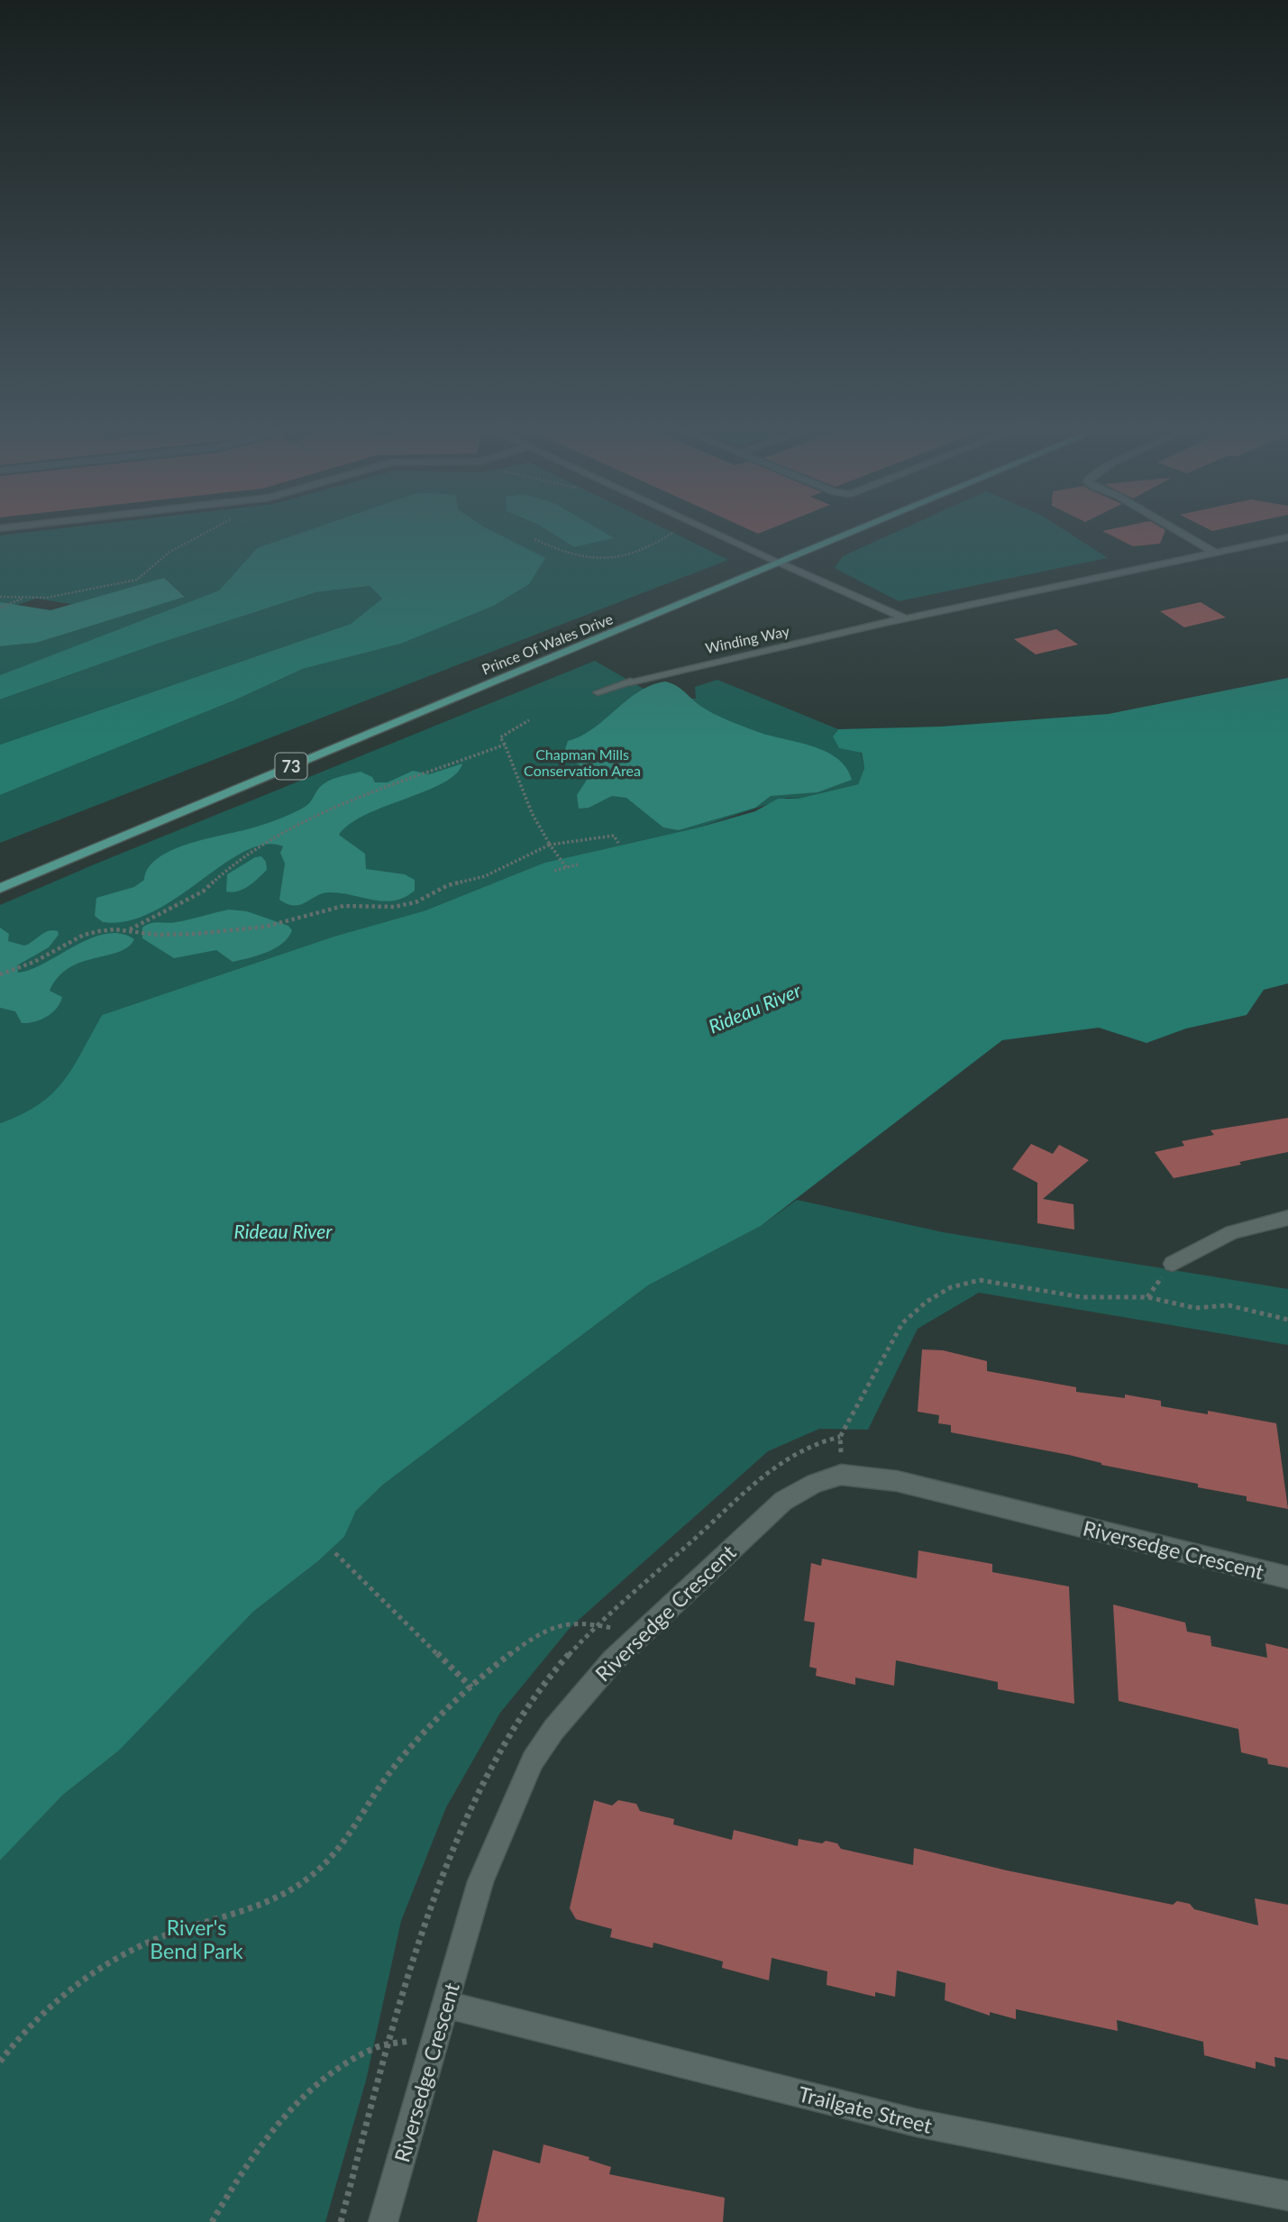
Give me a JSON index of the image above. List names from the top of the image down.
{
  "streets": {
    "main road": ["Prince Of Wales Drive", "73"],
    "street": ["Winding Way", "Riversedge Crescent", "Trailgate Street"]
  },
  "crossings": [
    ["Riversedge Crescent", "Trailgate Street"]
  ],
  "water": ["Rideau River"],
  "parks": ["Chapman Mills Conservation Area", "River's Bend Park"]
}
